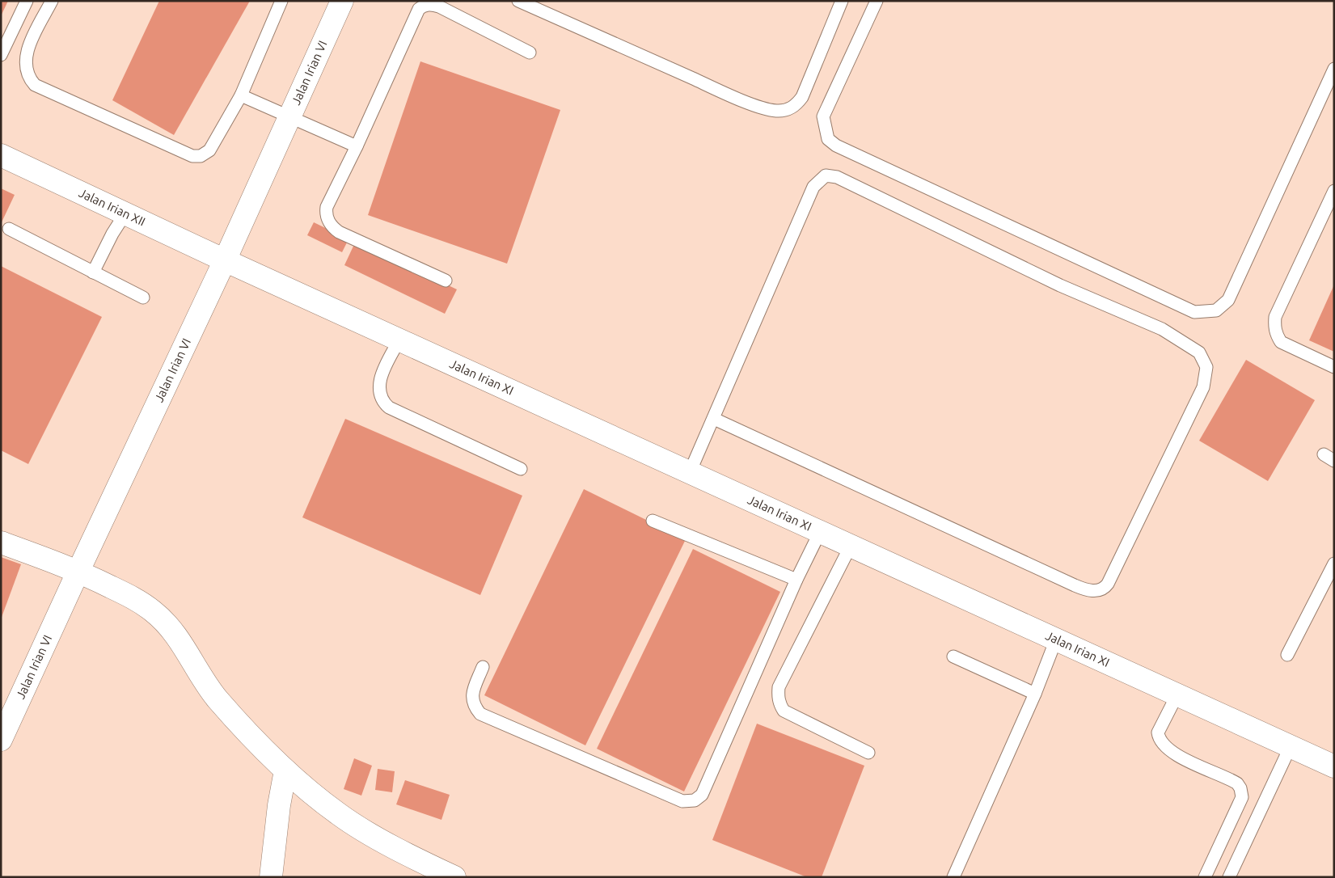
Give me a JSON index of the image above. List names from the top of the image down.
{
  "streets": {
    "street": ["Jalan Irian VI", "Jalan Irian XII", "Jalan Irian XI"]
  },
  "crossings": [
    ["Jalan Irian VI", "Jalan Irian XII"],
    ["Jalan Irian VI", "Jalan Irian XI"],
    ["Jalan Irian XII", "Jalan Irian XI"]
  ]
}
